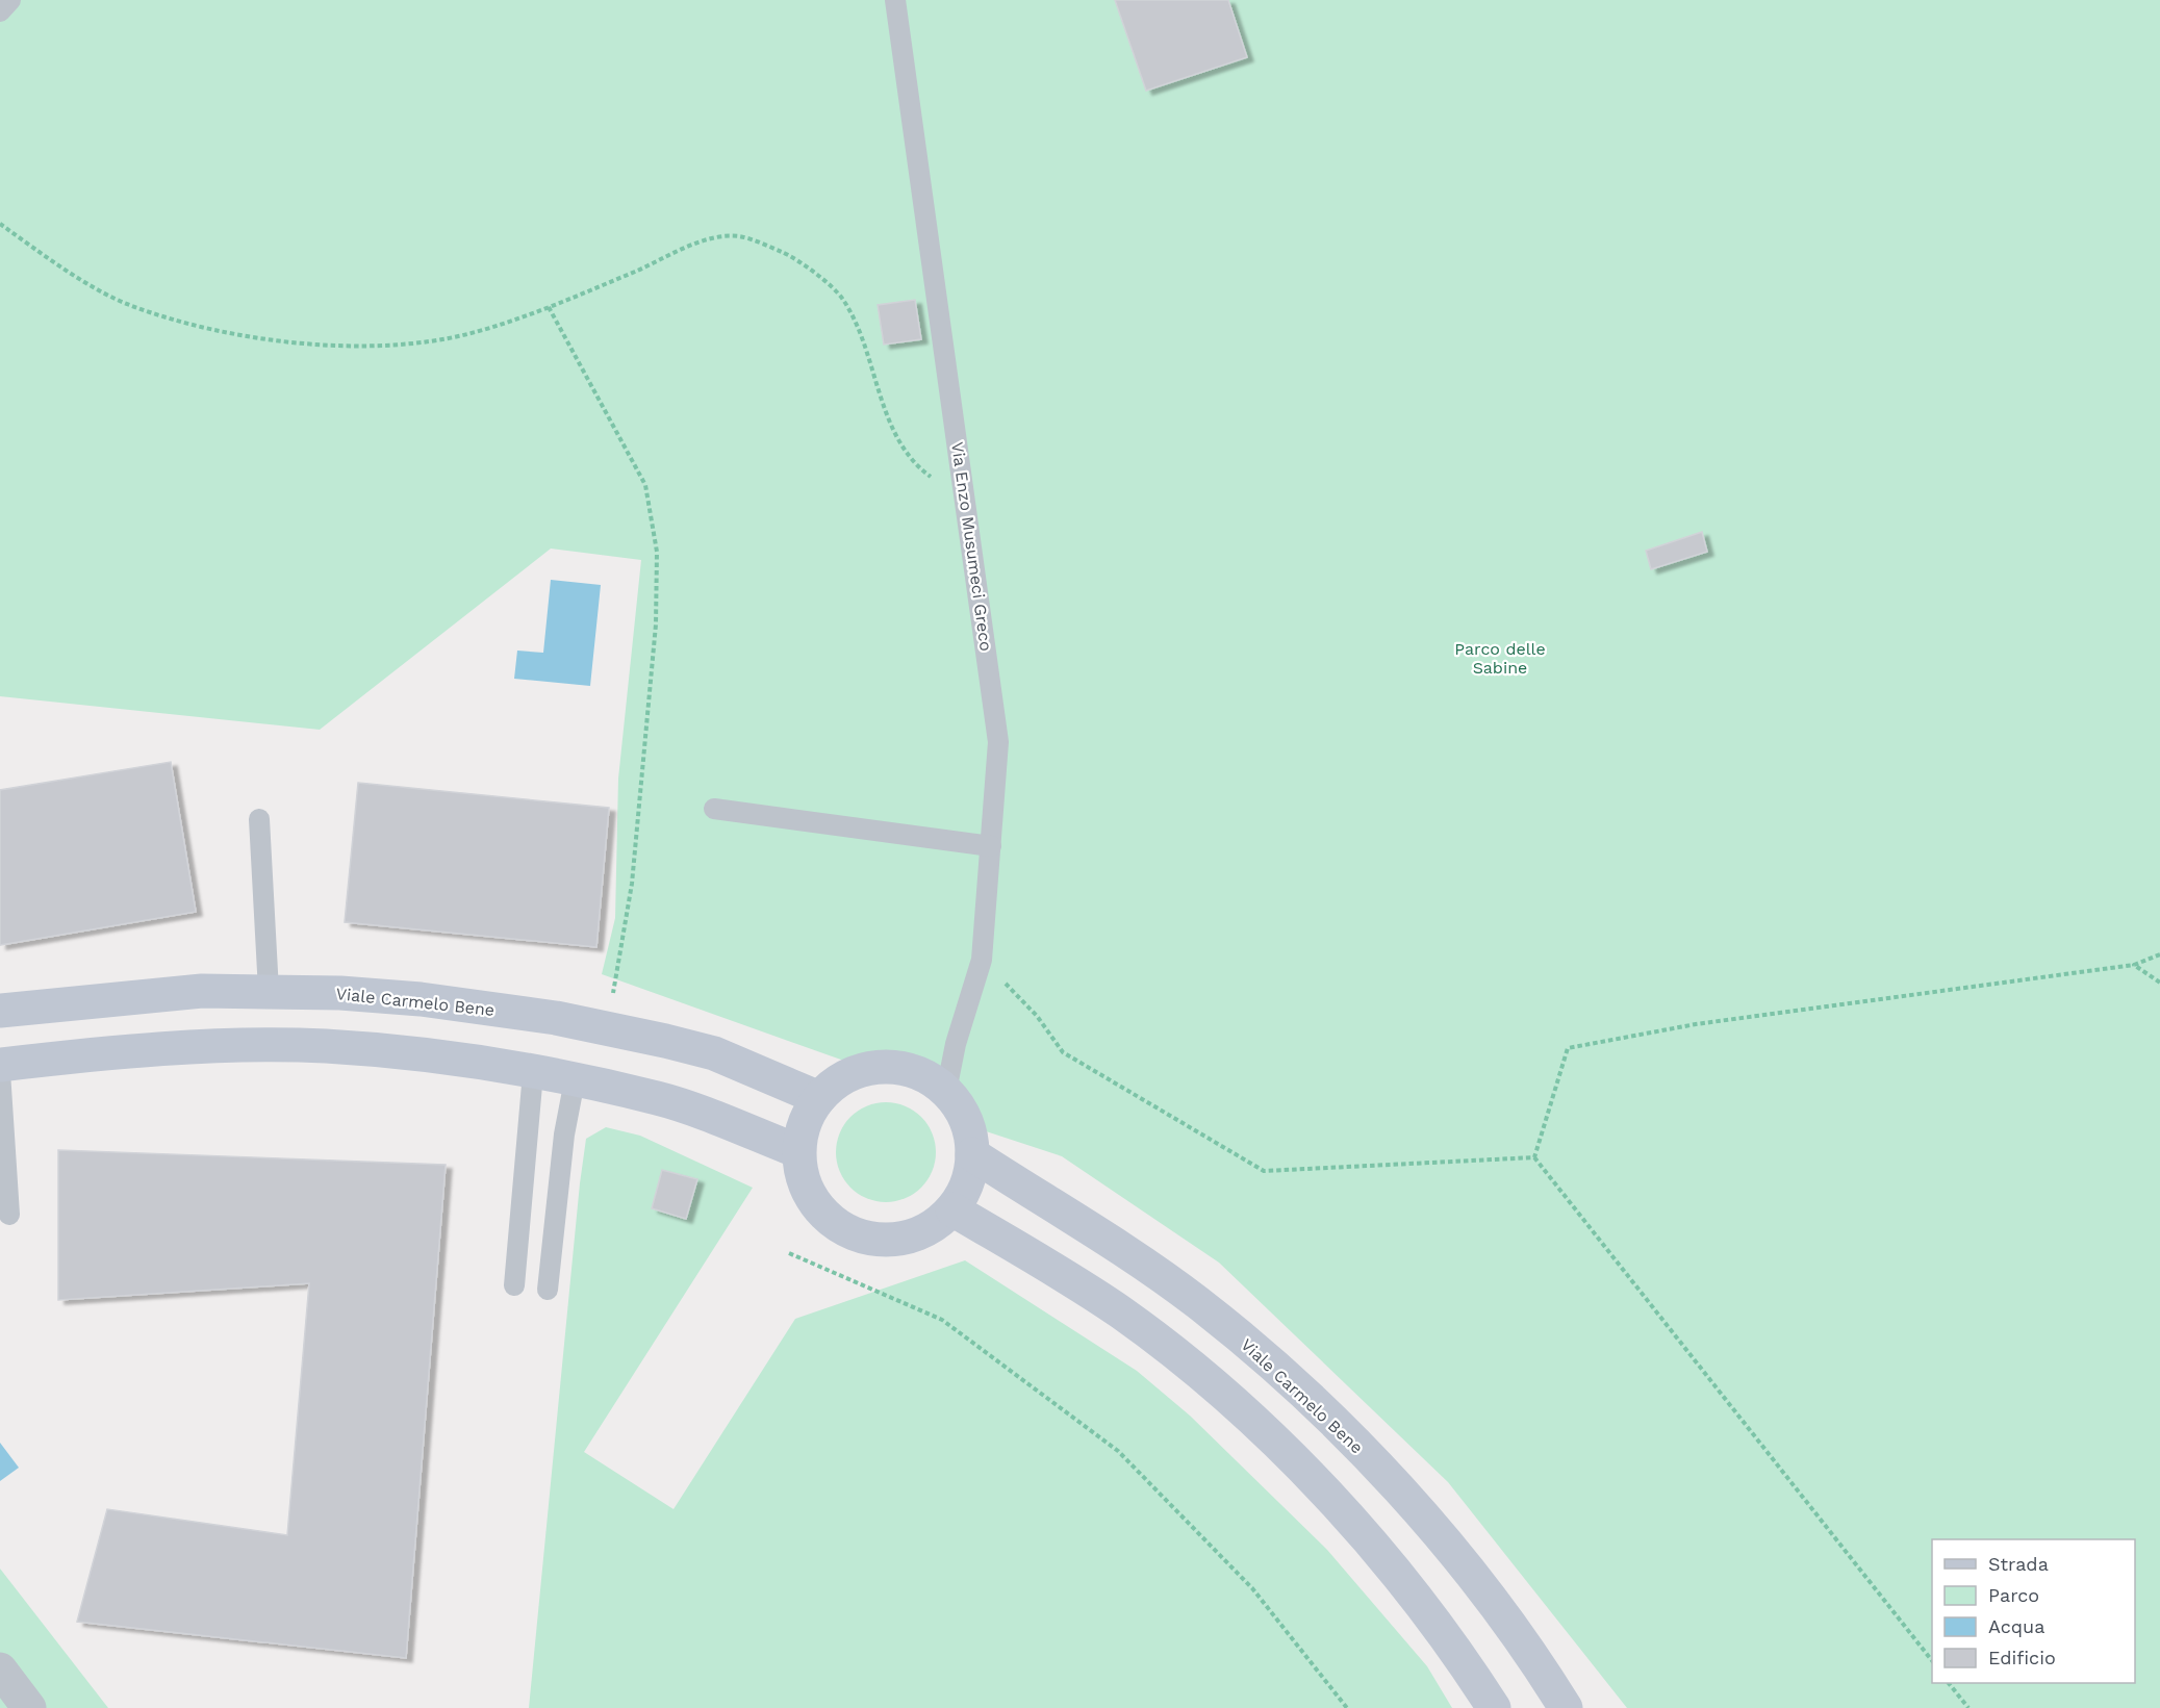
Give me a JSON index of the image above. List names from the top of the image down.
{
  "streets": {
    "street": ["Viale Carmelo Bene"],
    "lane": ["Via Enzo Musumeci Greco"]
  },
  "crossings": [
    ["Via Enzo Musumeci Greco", "Viale Carmelo Bene"]
  ],
  "parks": ["Parco delle Sabine"],
  "legend": [
    "Strada",
    "Parco",
    "Acqua",
    "Edificio"
  ]
}
